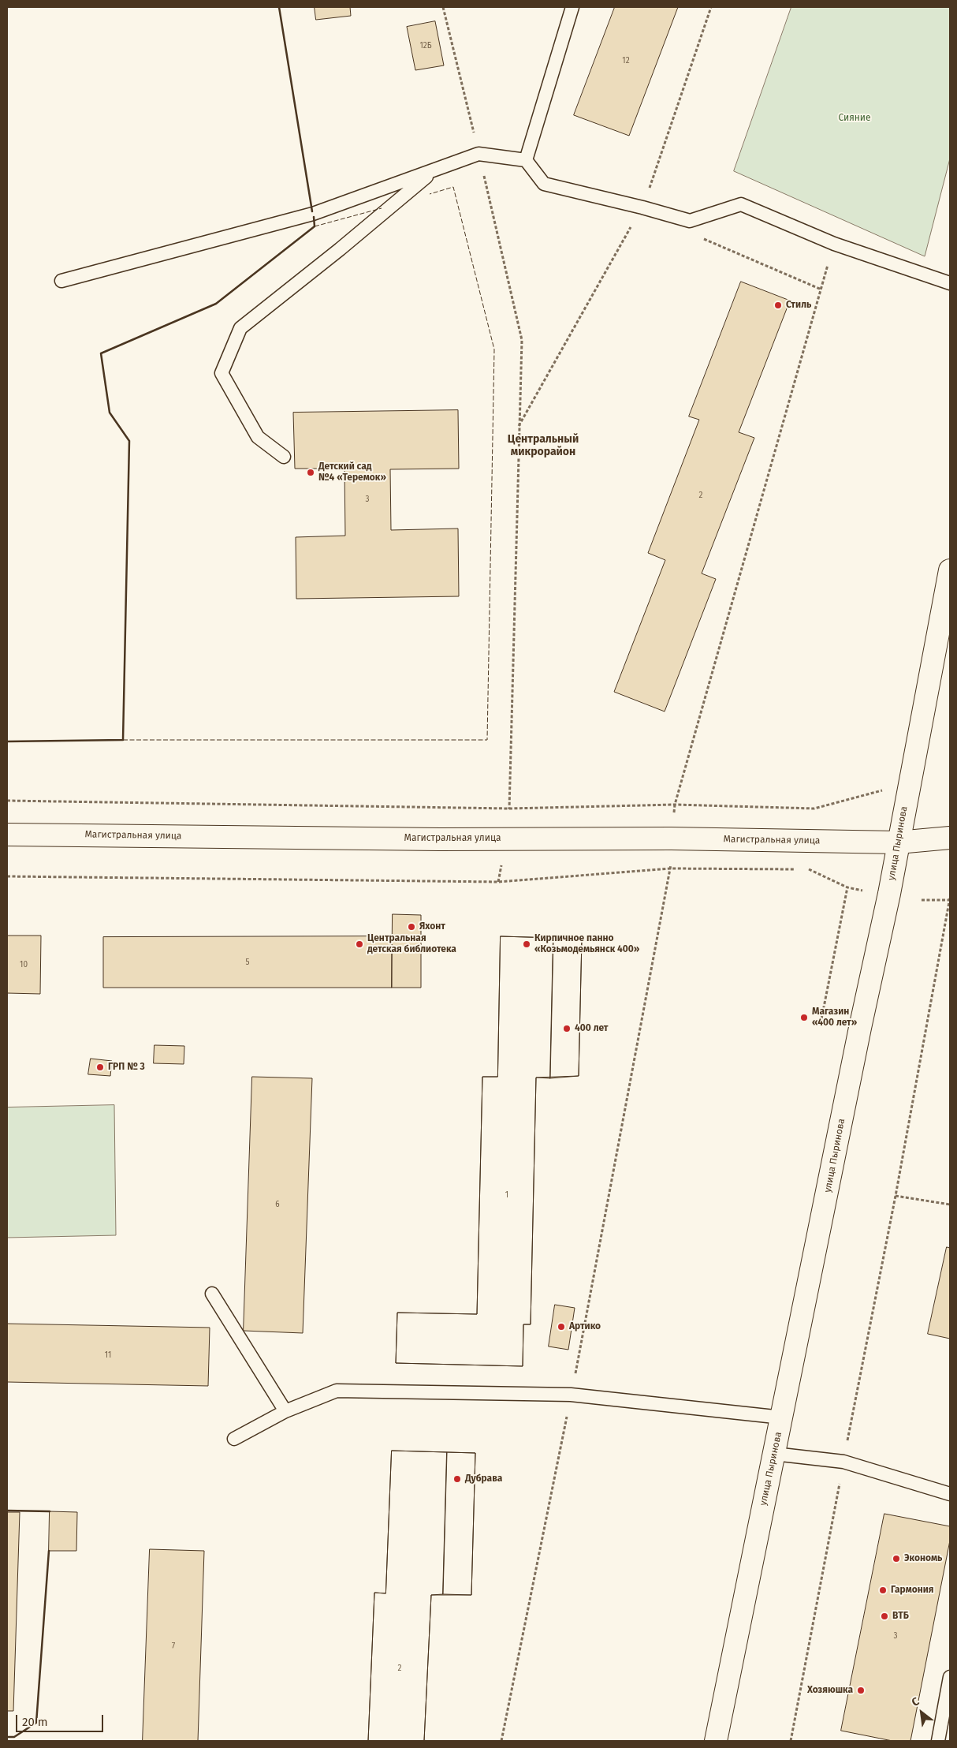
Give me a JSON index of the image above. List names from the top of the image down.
{
  "streets": {
    "main road": ["Магистральная улица", "улица Пыринова"]
  },
  "crossings": [
    ["Магистральная улица", "улица Пыринова"]
  ],
  "districts": ["Центральный микрорайон"],
  "parks": ["Сияние"],
  "places": [
    "Стиль",
    "Детский сад №4 «Теремок»",
    "Яхонт",
    "Центральная детская библиотека",
    "Кирпичное панно «Козьмодемьянск 400»",
    "Магазин «400 лет»",
    "400 лет",
    "ГРП № 3",
    "Артико",
    "Дубрава",
    "Экономь",
    "Гармония",
    "ВТБ",
    "Хозяюшка"
  ],
  "house_numbers": [
    "12Б",
    "12",
    "2",
    "3",
    "5",
    "10",
    "1",
    "6",
    "11",
    "3",
    "7",
    "2"
  ],
  "scale_bar": "20 m",
  "north": "top left"
}
